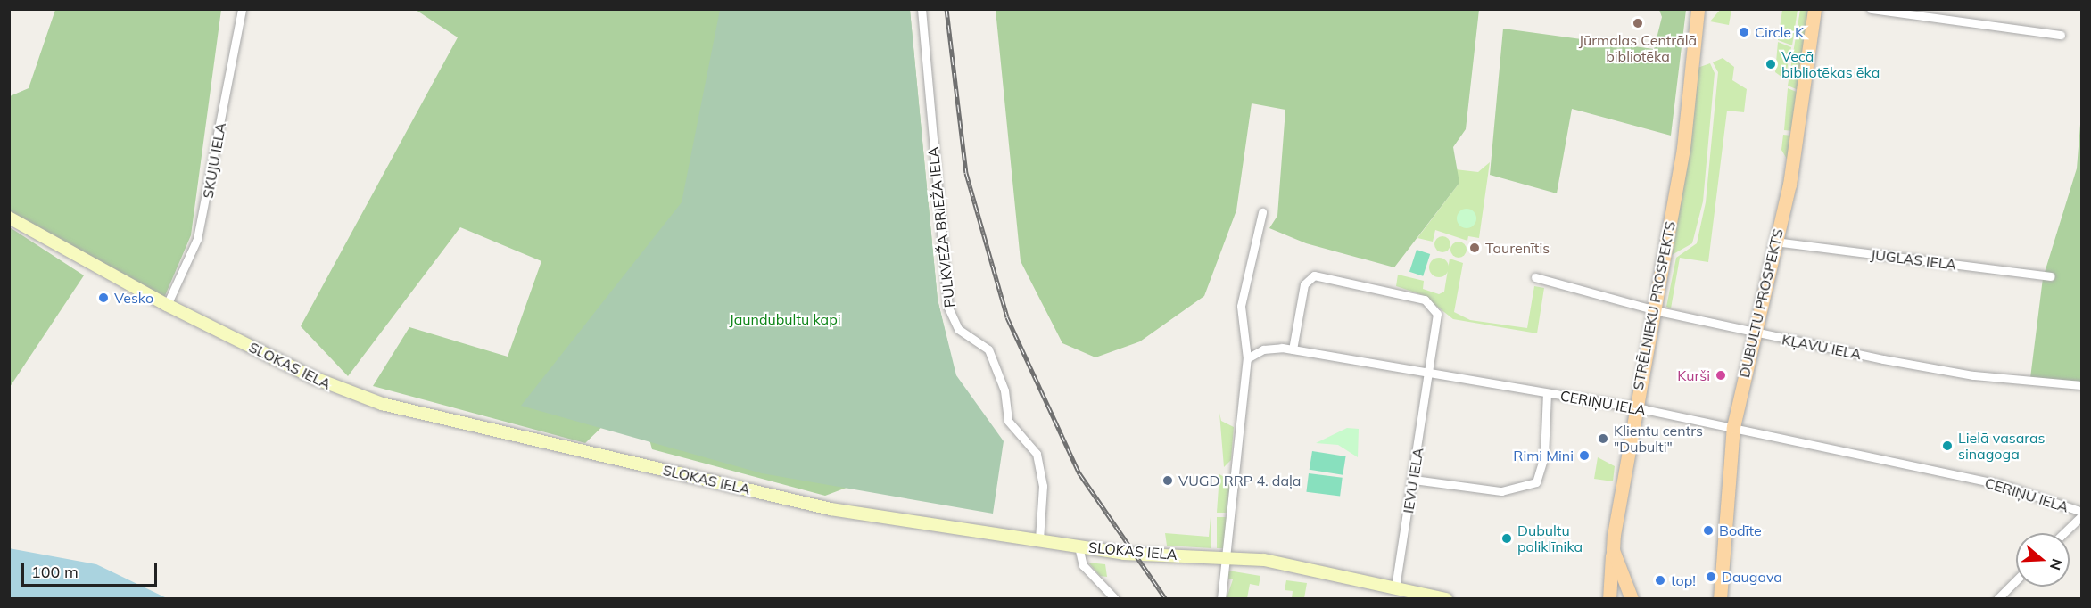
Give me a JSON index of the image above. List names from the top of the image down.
{
  "streets": {
    "main road": ["DUBULTU PROSPEKTS", "STRĒLNIEKU PROSPEKTS", "SLOKAS IELA"],
    "street": [
      "SKUJU IELA",
      "PULKVEŽA BRIEŽA IELA",
      "JUGLAS IELA",
      "KĻAVU IELA",
      "CERIŅU IELA",
      "IEVU IELA"
    ]
  },
  "crossings": [
    ["SKUJU IELA", "SLOKAS IELA"],
    ["PULKVEŽA BRIEŽA IELA", "SLOKAS IELA"],
    ["JUGLAS IELA", "DUBULTU PROSPEKTS"],
    ["DUBULTU PROSPEKTS", "KĻAVU IELA"],
    ["DUBULTU PROSPEKTS", "CERIŅU IELA"],
    ["STRĒLNIEKU PROSPEKTS", "KĻAVU IELA"],
    ["STRĒLNIEKU PROSPEKTS", "CERIŅU IELA"],
    ["SLOKAS IELA", "IEVU IELA"],
    ["CERIŅU IELA", "IEVU IELA"]
  ],
  "parks": ["Jaundubultu kapi"],
  "places": [
    "Jūrmalas Centrālā bibliotēka",
    "Circle K",
    "Vecā bibliotēkas ēka",
    "Taurenītis",
    "Vesko",
    "Kurši",
    "Klientu centrs \"Dubulti\"",
    "Lielā vasaras sinagoga",
    "Rimi Mini",
    "VUGD RRP 4. daļa",
    "Bodīte",
    "Dubultu poliklīnika",
    "Daugava",
    "top!"
  ],
  "scale_bar": "100 m",
  "north": "right"
}
